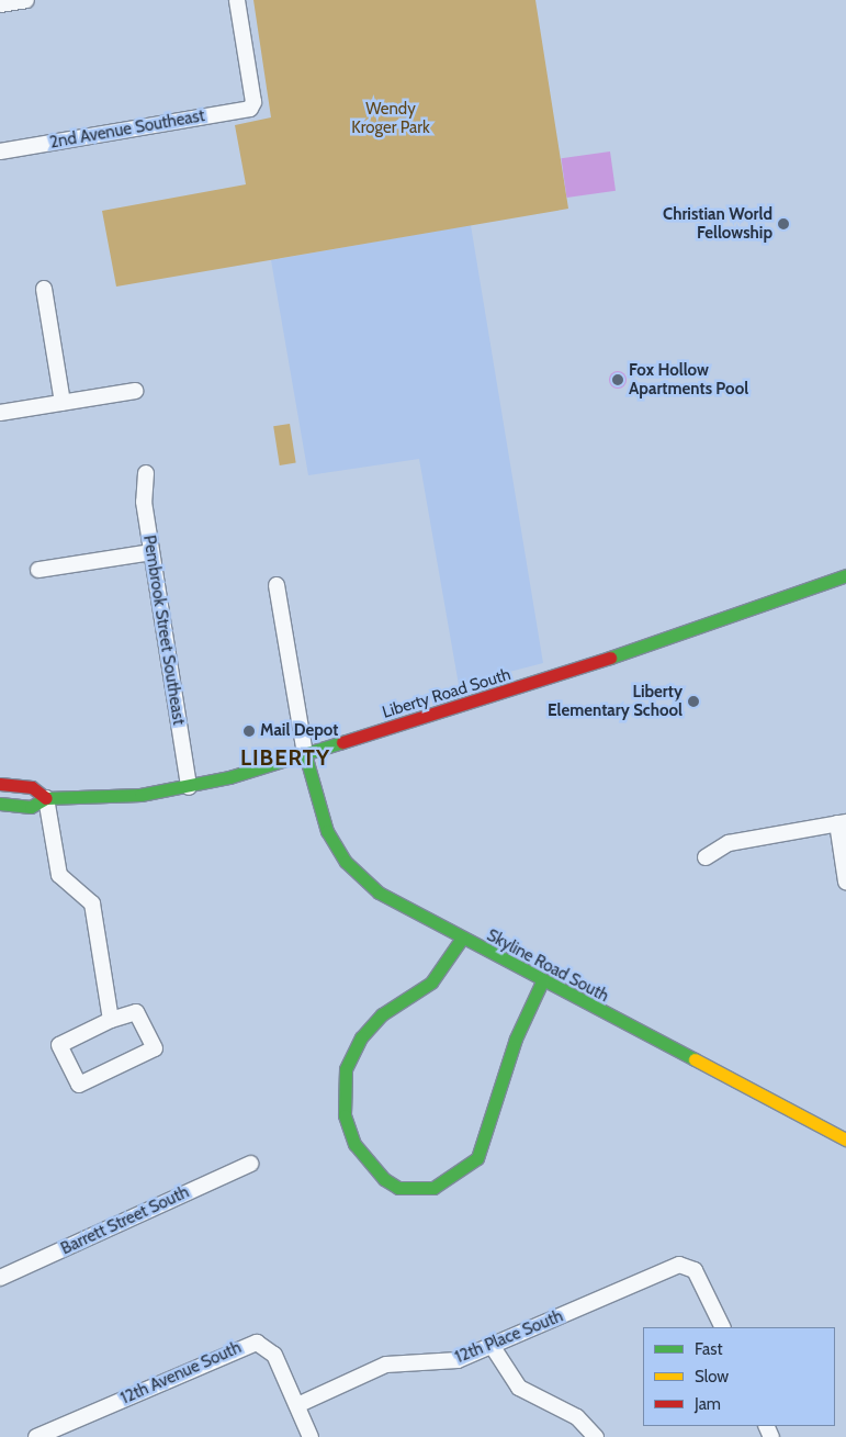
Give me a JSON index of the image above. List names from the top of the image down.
{
  "streets": {
    "main road": ["Liberty Road South", "Skyline Road South"],
    "street": [
      "2nd Avenue Southeast",
      "Pembrook Street Southeast",
      "Barrett Street South",
      "12th Place South",
      "12th Avenue South"
    ]
  },
  "crossings": [
    ["Pembrook Street Southeast", "Liberty Road South"],
    ["Liberty Road South", "Skyline Road South"],
    ["12th Place South", "12th Avenue South"]
  ],
  "districts": ["LIBERTY"],
  "parks": ["Wendy Kroger Park"],
  "places": [
    "Christian World Fellowship",
    "Fox Hollow Apartments Pool",
    "Liberty Elementary School",
    "Mail Depot"
  ],
  "legend": ["Fast", "Slow", "Jam"]
}
